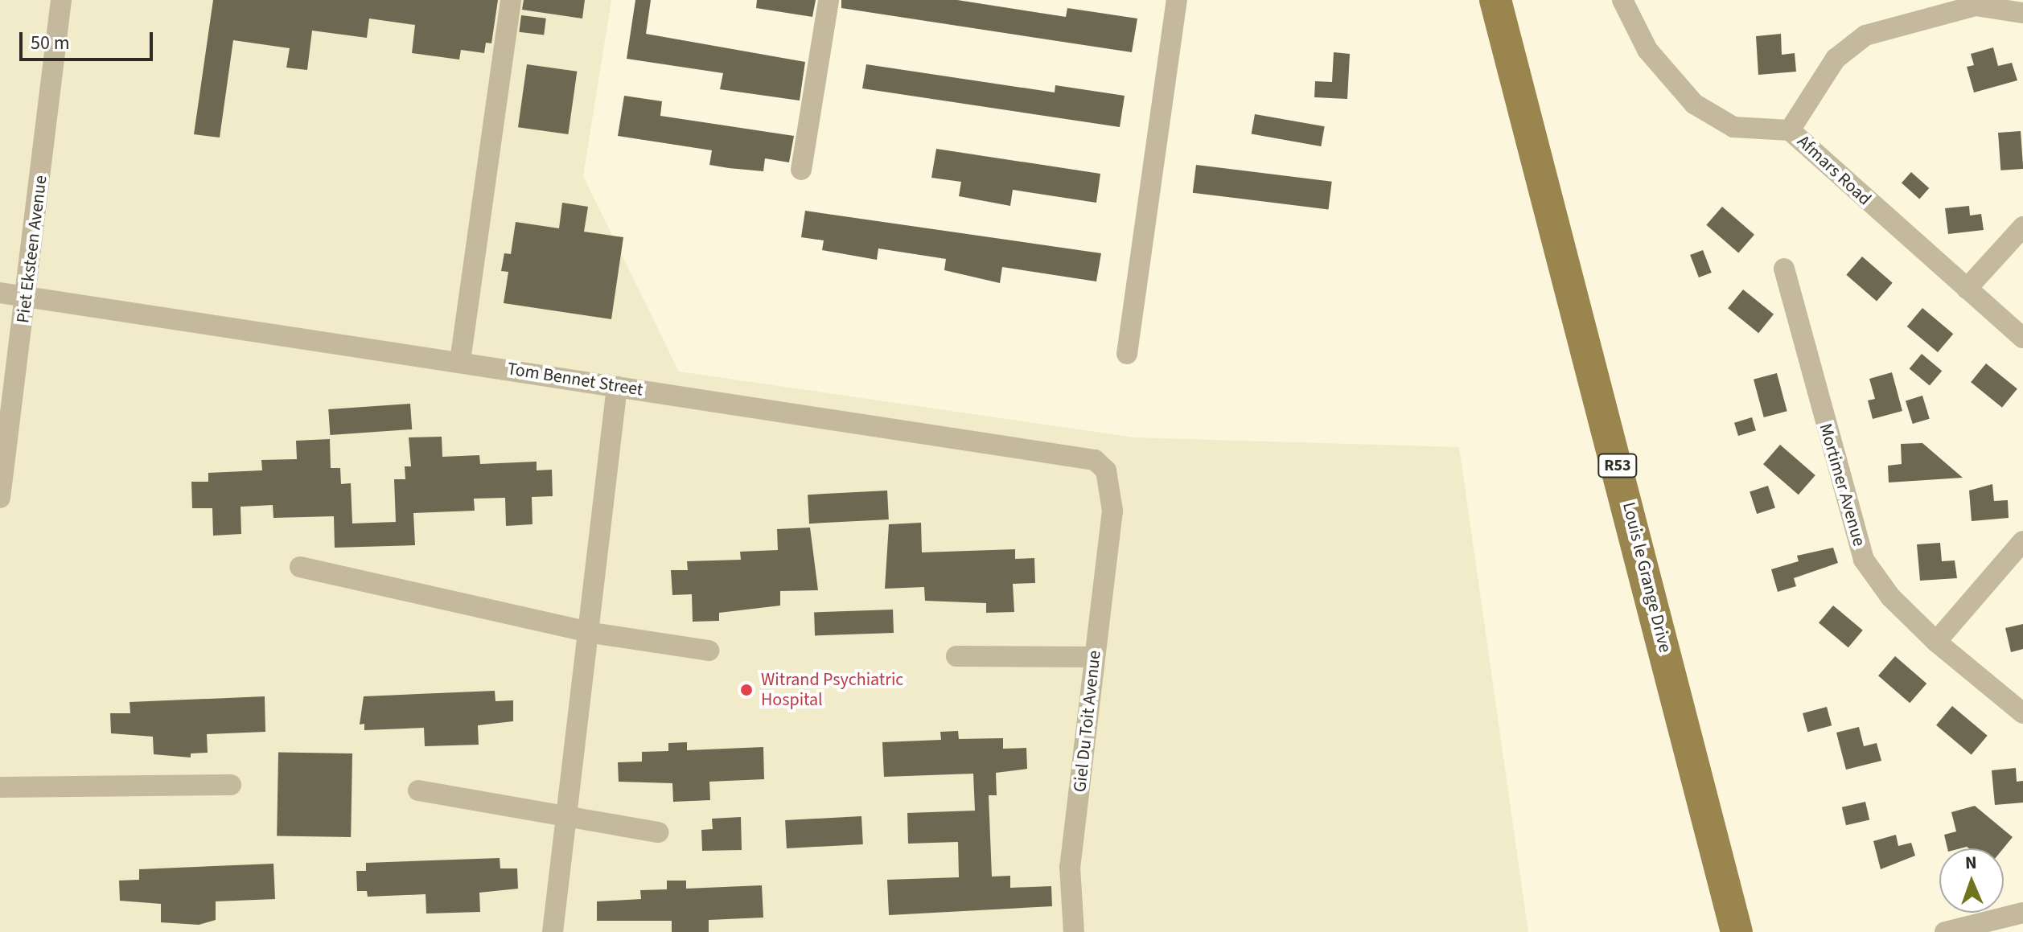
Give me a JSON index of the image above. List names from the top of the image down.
{
  "streets": {
    "main road": ["R53", "Louis le Grange Drive"],
    "street": [
      "Afmars Road",
      "Piet Eksteen Avenue",
      "Tom Bennet Street",
      "Mortimer Avenue",
      "Giel Du Toit Avenue"
    ]
  },
  "crossings": [
    ["Piet Eksteen Avenue", "Tom Bennet Street"],
    ["Tom Bennet Street", "Giel Du Toit Avenue"]
  ],
  "places": ["Witrand Psychiatric Hospital"],
  "scale_bar": "50 m",
  "north": "top"
}
